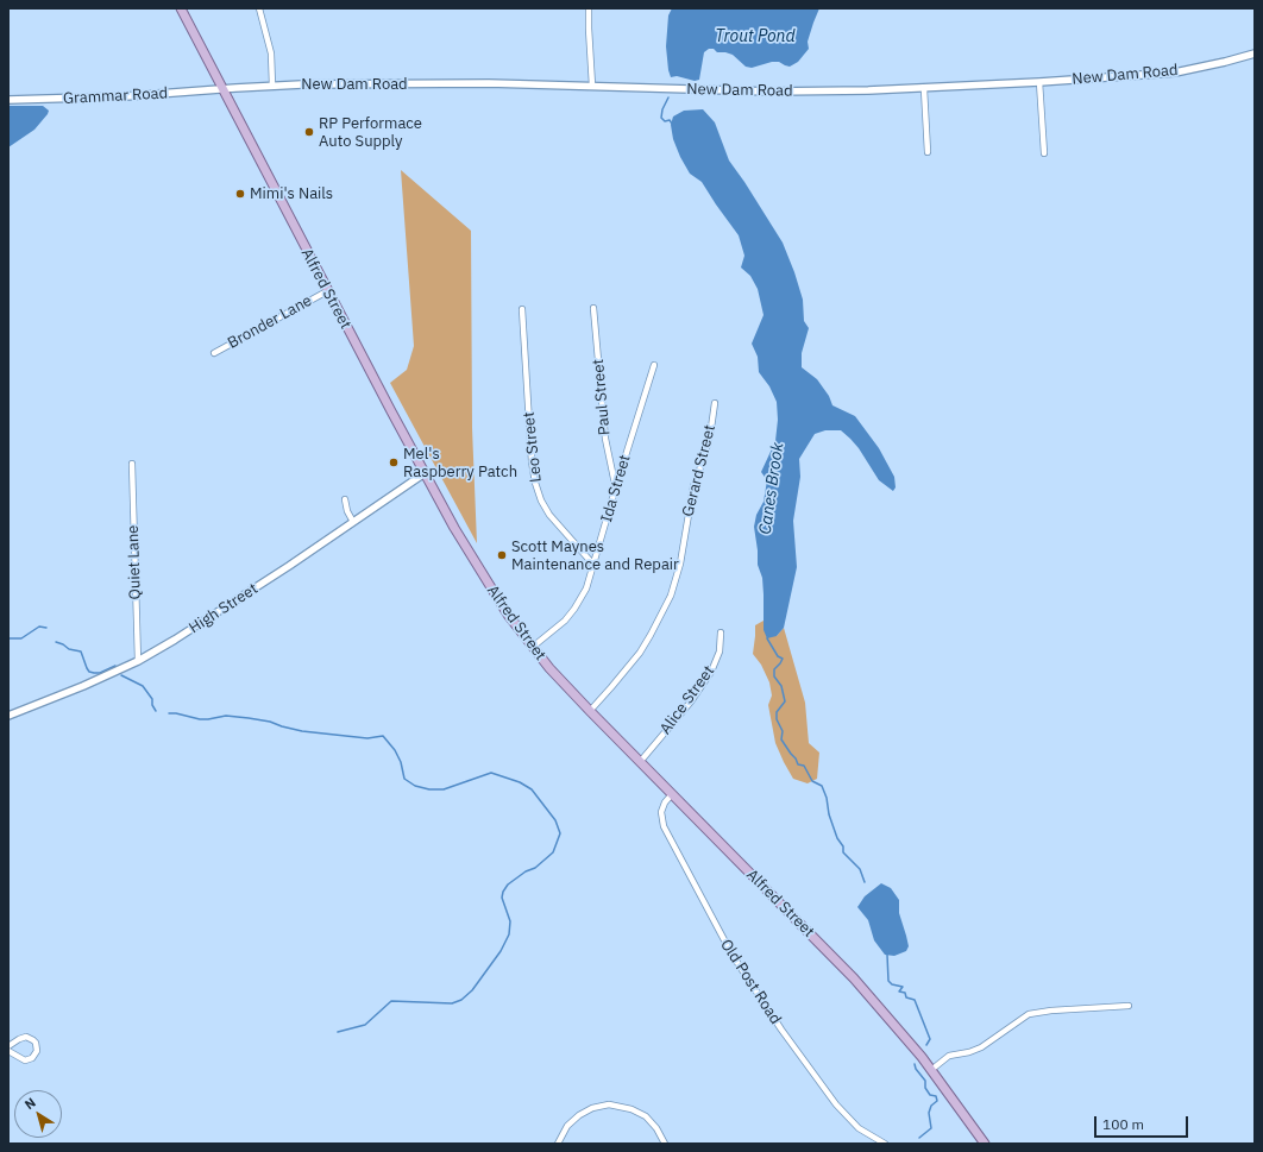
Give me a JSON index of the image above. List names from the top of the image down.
{
  "streets": {
    "main road": ["Alfred Street"],
    "street": [
      "New Dam Road",
      "Grammar Road",
      "Bronder Lane",
      "Paul Street",
      "Leo Street",
      "Gerard Street",
      "Ida Street",
      "Quiet Lane",
      "High Street",
      "Alice Street",
      "Old Post Road"
    ]
  },
  "crossings": [
    ["New Dam Road", "Grammar Road"],
    ["New Dam Road", "Alfred Street"],
    ["Grammar Road", "Alfred Street"],
    ["Alfred Street", "Bronder Lane"],
    ["Alfred Street", "Gerard Street"],
    ["Alfred Street", "Ida Street"],
    ["Alfred Street", "High Street"],
    ["Alfred Street", "Alice Street"],
    ["Alfred Street", "Old Post Road"],
    ["Paul Street", "Ida Street"],
    ["Leo Street", "Ida Street"],
    ["Quiet Lane", "High Street"]
  ],
  "water": ["Trout Pond", "Canes Brook"],
  "places": [
    "RP Performace Auto Supply",
    "Mimi's Nails",
    "Mel's Raspberry Patch",
    "Scott Maynes Maintenance and Repair"
  ],
  "scale_bar": "100 m",
  "north": "top left"
}
